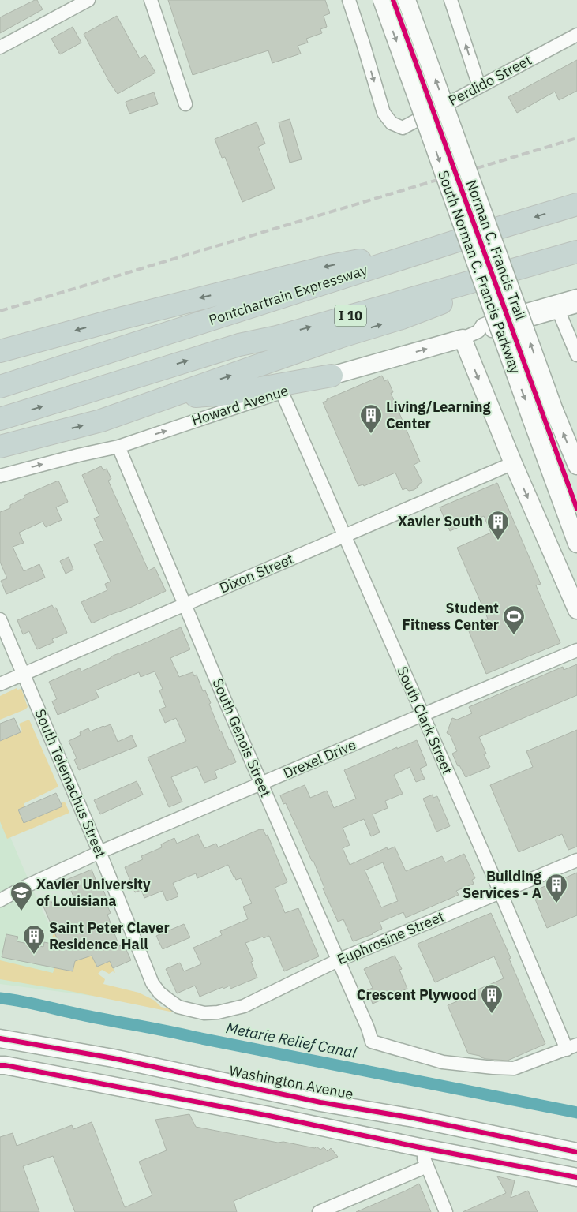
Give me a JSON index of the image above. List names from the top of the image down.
{
  "streets": {
    "highway": ["Pontchartrain Expressway", "I 10"],
    "street": [
      "Perdido Street",
      "South Norman C. Francis Parkway",
      "Howard Avenue",
      "Dixon Street",
      "South Clark Street",
      "South Genois Street",
      "Drexel Drive",
      "South Telemachus Street",
      "Euphrosine Street",
      "Washington Avenue"
    ],
    "cycle path": ["Norman C. Francis Trail"]
  },
  "crossings": [
    ["Howard Avenue", "South Clark Street"],
    ["Howard Avenue", "South Genois Street"],
    ["Dixon Street", "South Clark Street"],
    ["Dixon Street", "South Genois Street"],
    ["Dixon Street", "South Telemachus Street"],
    ["South Clark Street", "South Genois Street"],
    ["South Clark Street", "Drexel Drive"],
    ["South Clark Street", "Euphrosine Street"],
    ["South Genois Street", "Drexel Drive"],
    ["South Genois Street", "Euphrosine Street"],
    ["Drexel Drive", "South Telemachus Street"],
    ["South Telemachus Street", "Euphrosine Street"]
  ],
  "one_way": ["Howard Avenue"],
  "water": ["Metarie Relief Canal"],
  "places": {
    "building": [
      "Living/Learning Center",
      "Xavier South",
      "Building Services - A",
      "Saint Peter Claver Residence Hall",
      "Crescent Plywood"
    ],
    "sports": ["Student Fitness Center"],
    "school or university": ["Xavier University of Louisiana"]
  }
}
